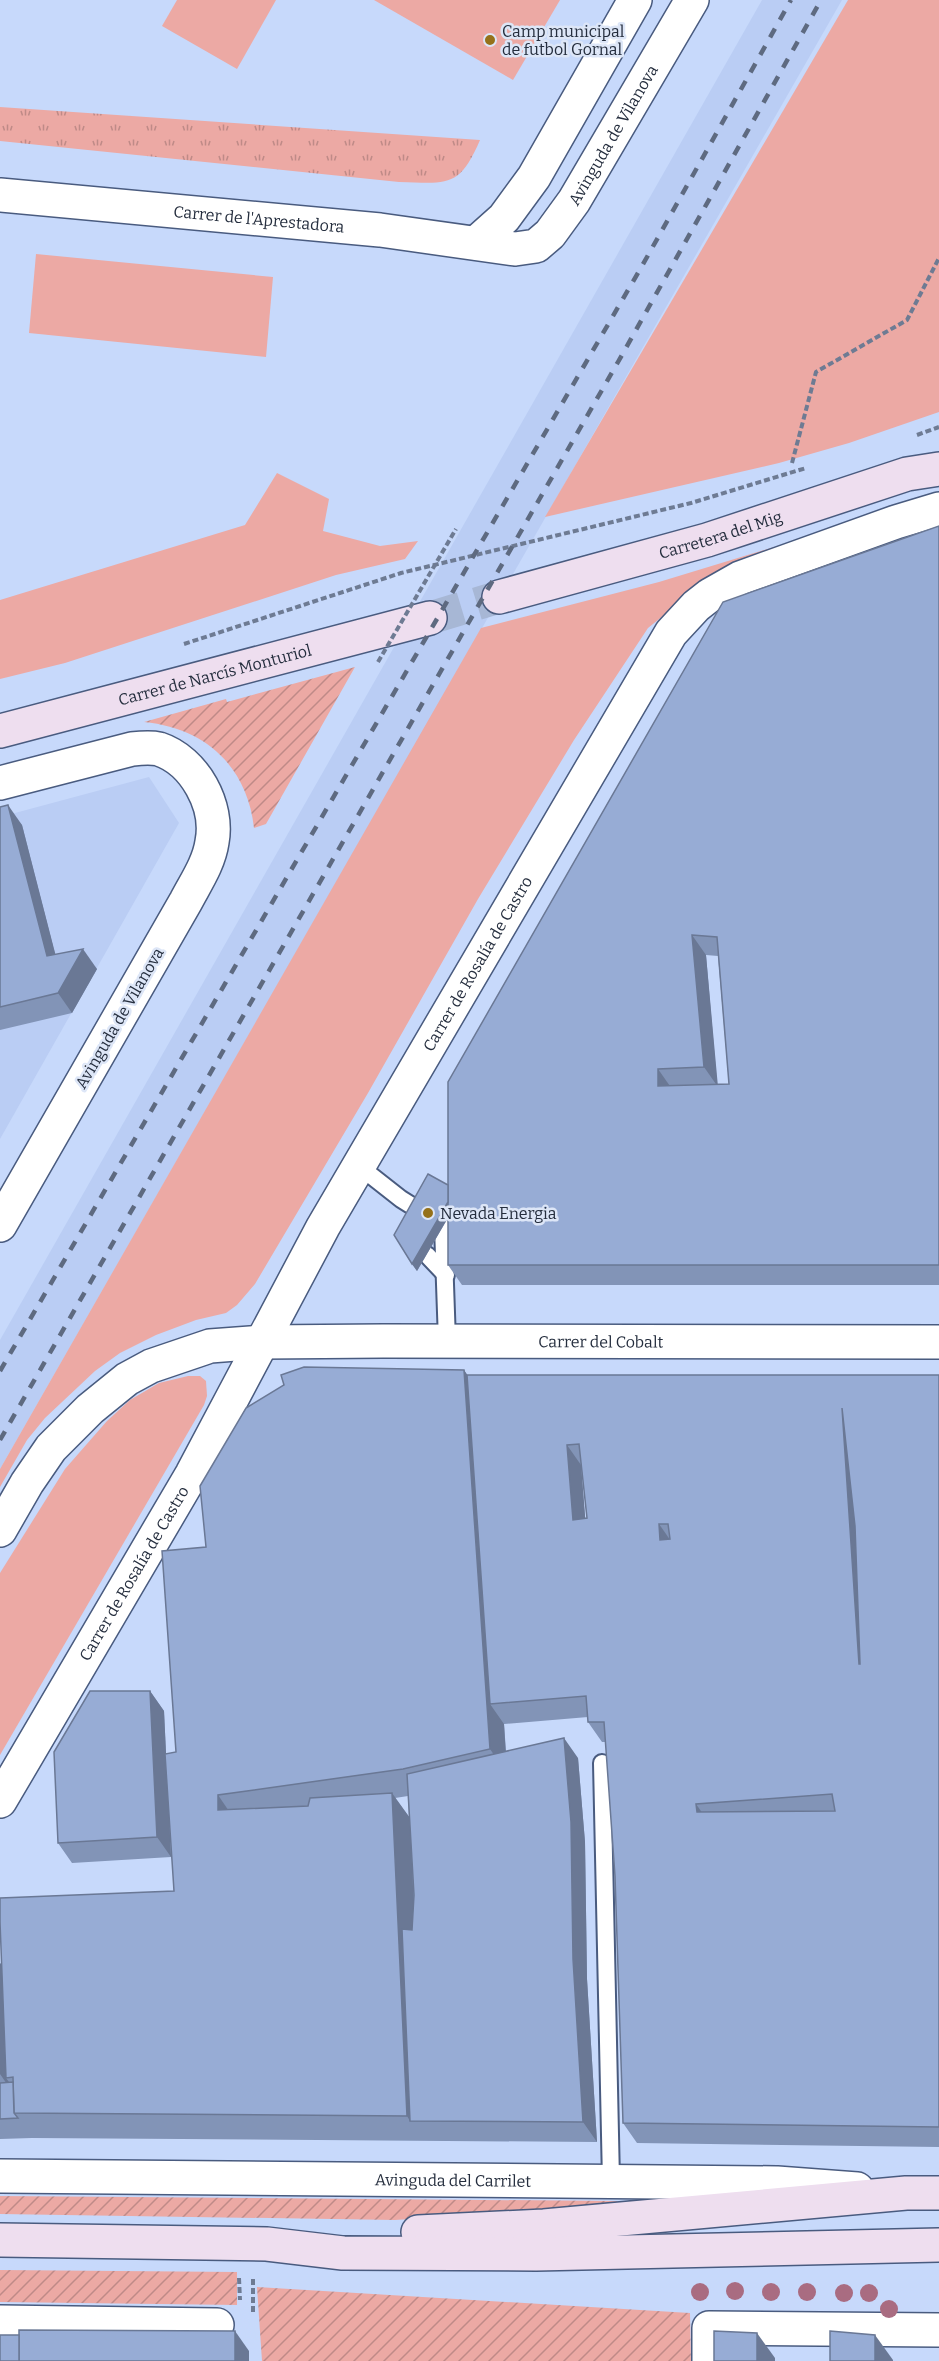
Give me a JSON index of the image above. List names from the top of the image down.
{
  "streets": {
    "main road": ["Carretera del Mig", "Carrer de Narcís Monturiol", "Avinguda del Carrilet"],
    "street": [
      "Avinguda de Vilanova",
      "Carrer de l'Aprestadora",
      "Carrer de Rosalía de Castro",
      "Carrer del Cobalt"
    ]
  },
  "crossings": [
    ["Avinguda de Vilanova", "Carrer de l'Aprestadora"],
    ["Carrer de Rosalía de Castro", "Carrer del Cobalt"]
  ],
  "places": ["Camp municipal de futbol Gornal", "Nevada Energia"]
}
